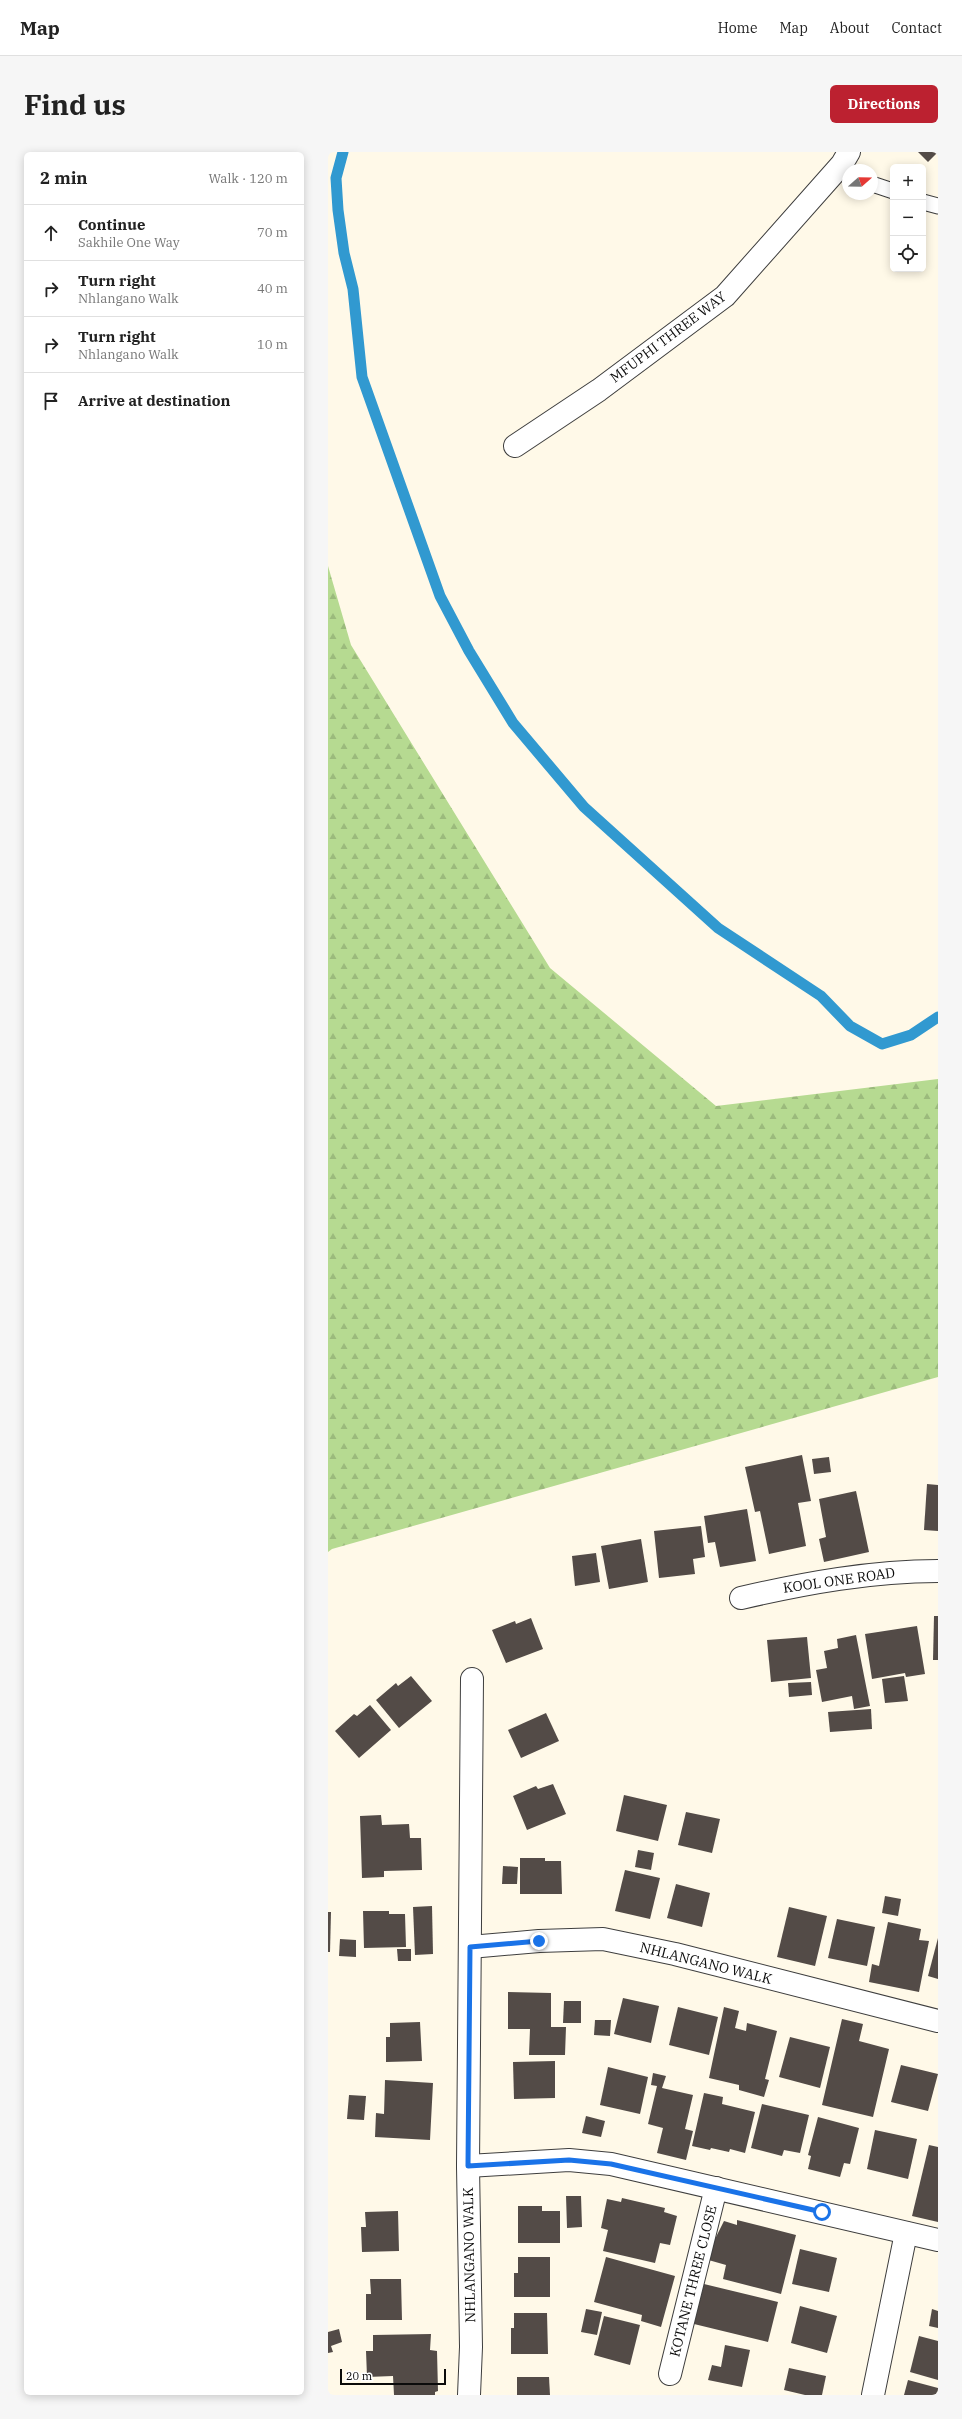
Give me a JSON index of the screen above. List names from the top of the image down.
{
  "streets": {
    "street": [
      "MFUPHI THREE WAY",
      "KOOL ONE ROAD",
      "NHLANGANO WALK",
      "KOTANE THREE CLOSE"
    ]
  },
  "scale_bar": "20 m",
  "north": "right",
  "page": {
    "header": "Map",
    "nav": [
      "Home",
      "Map",
      "About",
      "Contact"
    ],
    "buttons": "Directions",
    "title": "Find us",
    "heading": ["2 min", "Walk · 120 m"],
    "map_buttons": ["+", "−"],
    "list": [
      ["Continue", "Sakhile One Way", "70 m"],
      ["Turn right", "Nhlangano Walk", "40 m"],
      ["Turn right", "Nhlangano Walk", "10 m"],
      "Arrive at destination"
    ],
    "scale": "20 m"
  }
}
